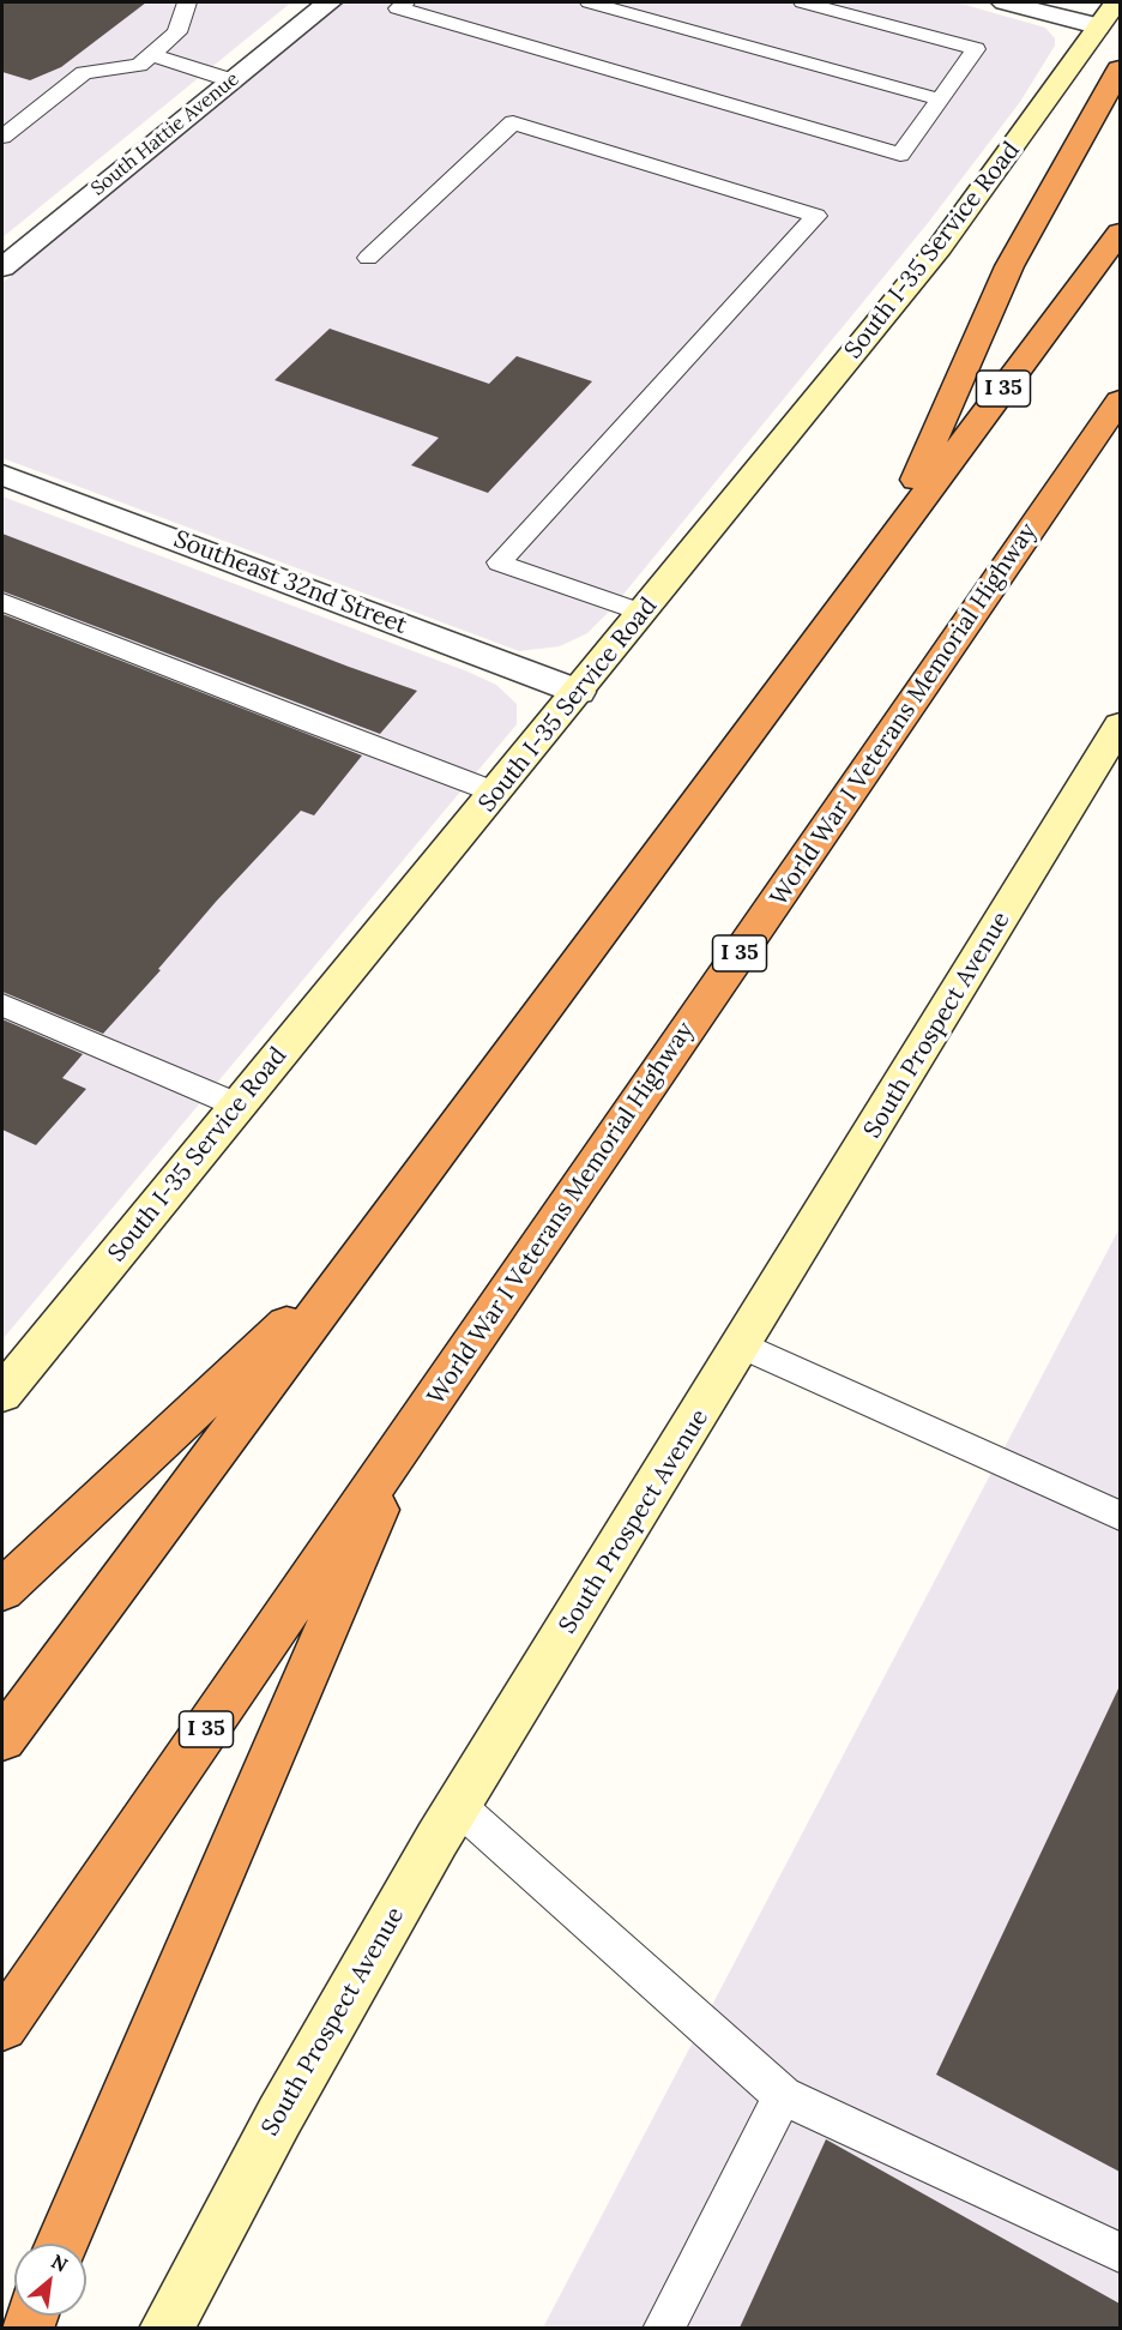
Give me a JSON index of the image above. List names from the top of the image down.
{
  "streets": {
    "highway": ["I 35", "World War I Veterans Memorial Highway"],
    "main road": ["South I-35 Service Road", "South Prospect Avenue"],
    "street": ["South Hattie Avenue", "Southeast 32nd Street"]
  },
  "crossings": [
    ["South I-35 Service Road", "Southeast 32nd Street"]
  ],
  "north": "top right"
}
